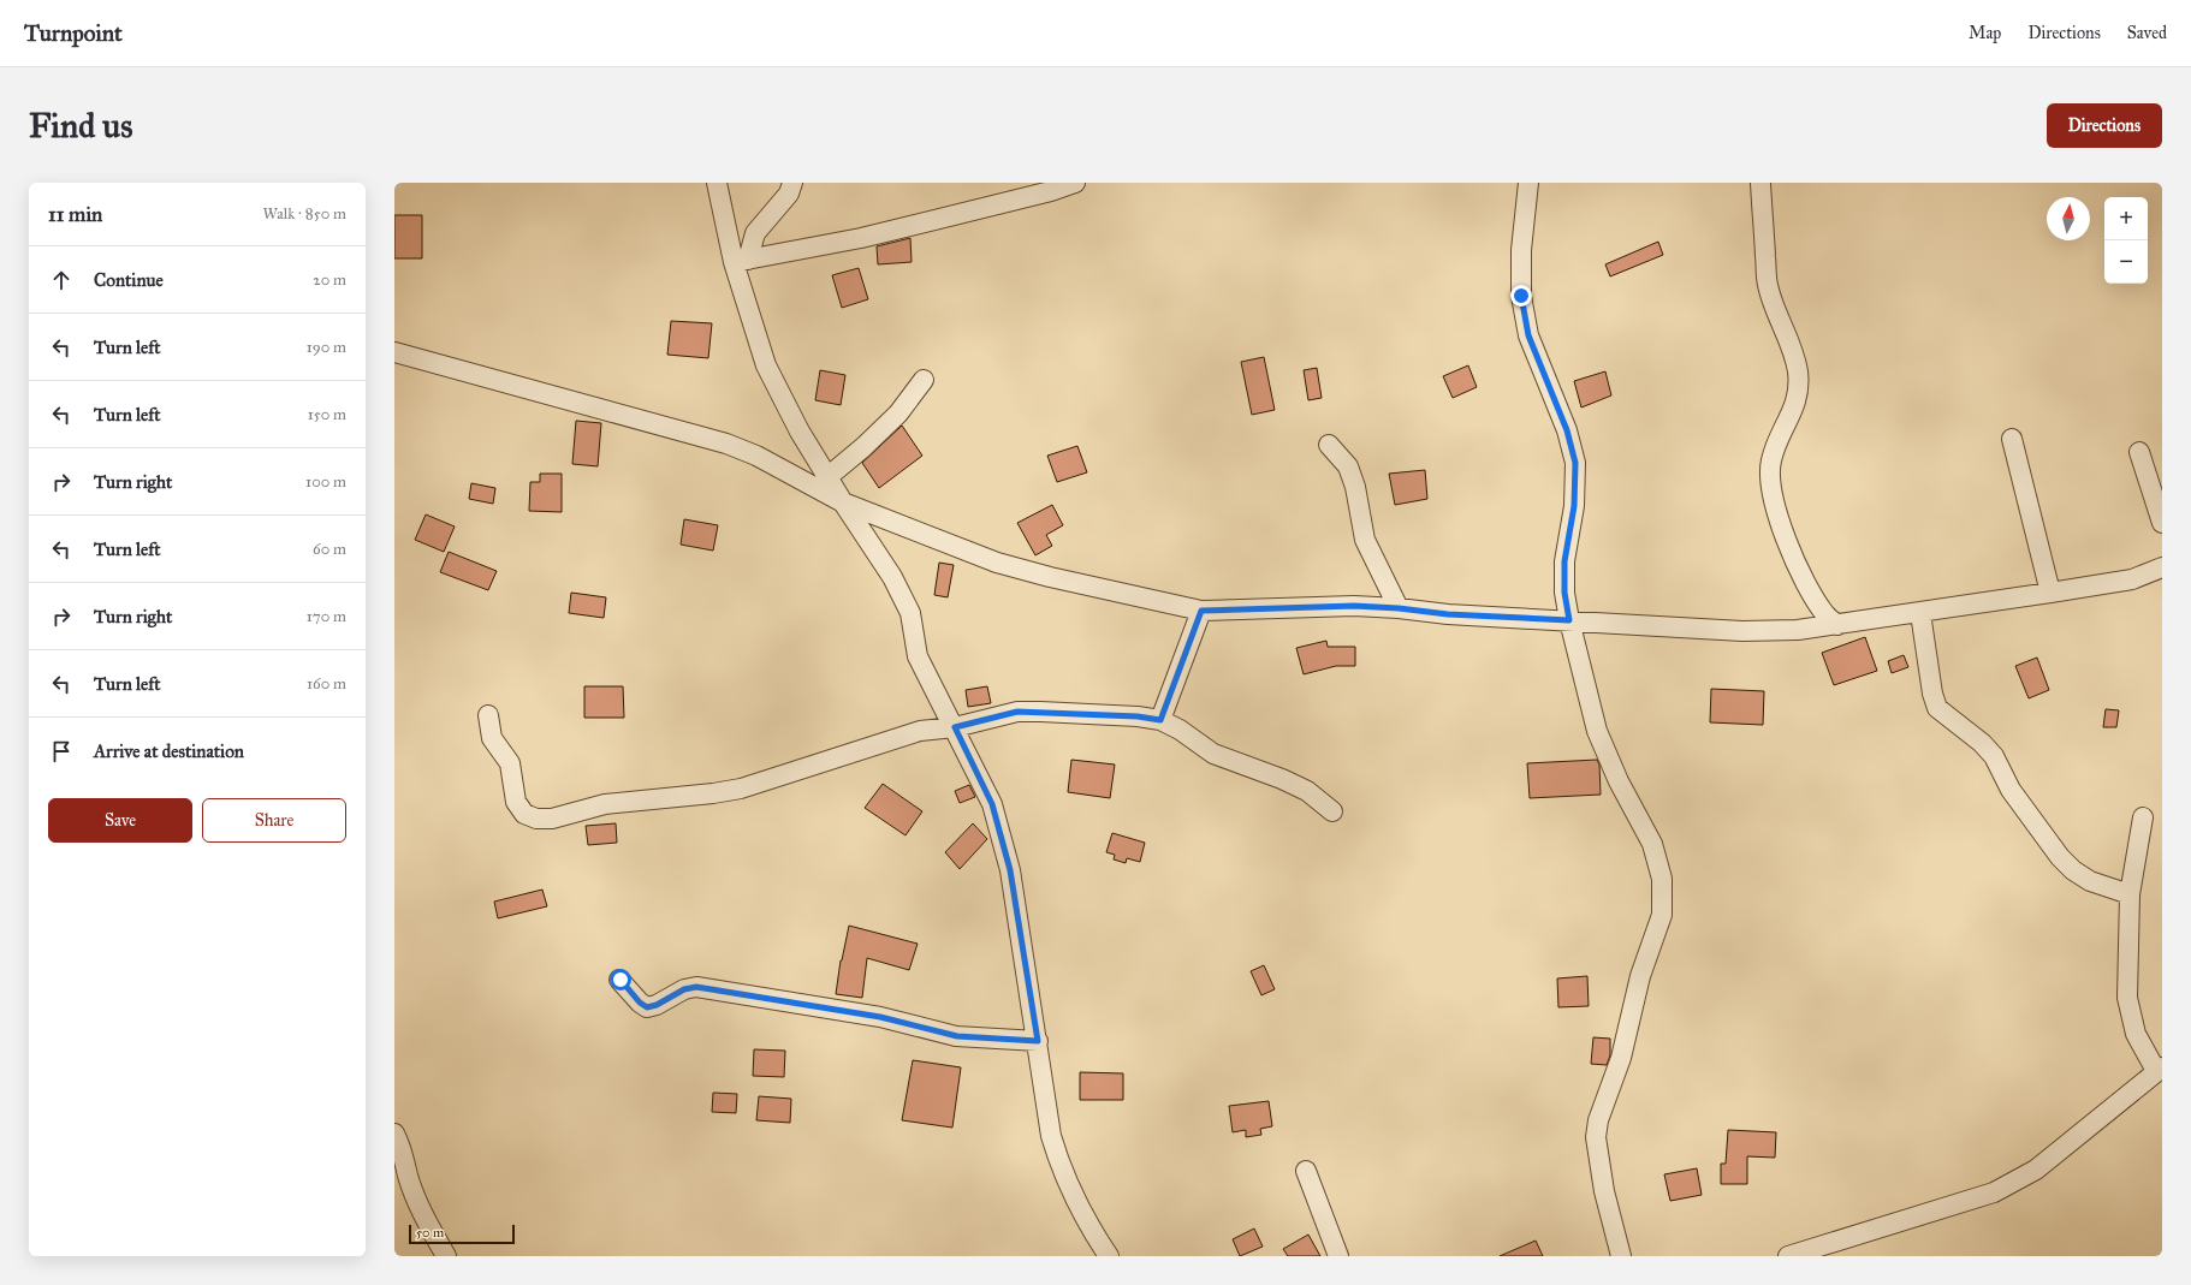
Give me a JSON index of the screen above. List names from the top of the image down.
{
  "scale_bar": "50 m",
  "north": "top",
  "page": {
    "header": "Turnpoint",
    "nav": ["Map", "Directions", "Saved"],
    "buttons": [
      "Directions",
      ["Save", "Share"]
    ],
    "title": "Find us",
    "heading": ["11 min", "Walk · 850 m"],
    "map_buttons": ["+", "−"],
    "list": [
      ["Continue", "20 m"],
      ["Turn left", "190 m"],
      ["Turn left", "150 m"],
      ["Turn right", "100 m"],
      ["Turn left", "60 m"],
      ["Turn right", "170 m"],
      ["Turn left", "160 m"],
      "Arrive at destination"
    ],
    "scale": "50 m"
  }
}
